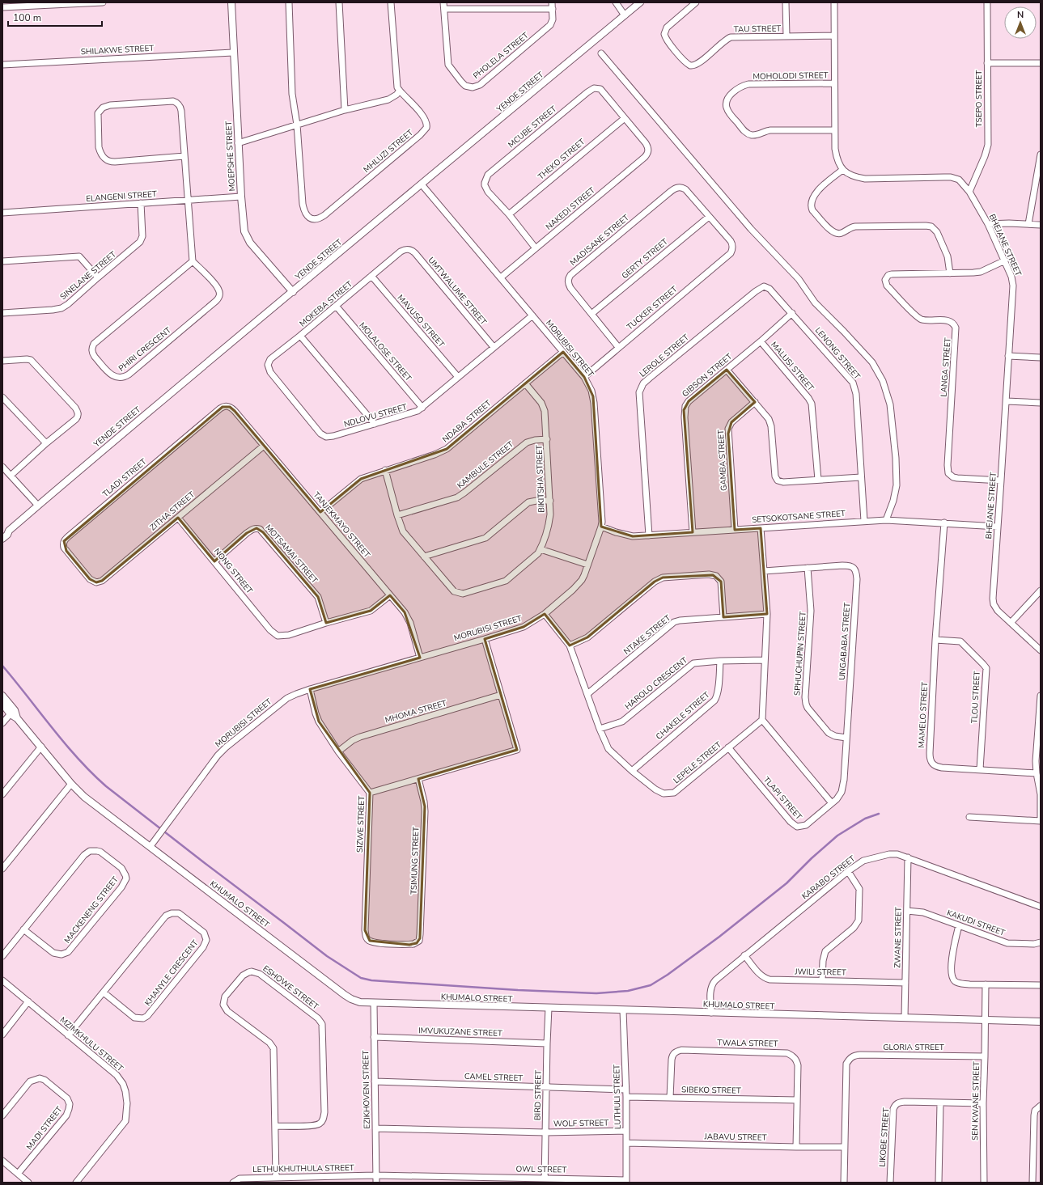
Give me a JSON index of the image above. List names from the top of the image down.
{
  "streets": {
    "street": [
      "TAU STREET",
      "SHILAKWE STREET",
      "PHOLELA STREET",
      "MOHOLODI STREET",
      "YENDE STREET",
      "TSEPO STREET",
      "MCUBE STREET",
      "MHLUZI STREET",
      "MOEPSHE STREET",
      "THEKO STREET",
      "ELANGENI STREET",
      "NAKEDI STREET",
      "MADISANE STREET",
      "BHEJANE STREET",
      "GERTY STREET",
      "SINELANE STREET",
      "UMTWALUME STREET",
      "MOKEBA STREET",
      "TUCKER STREET",
      "MAVUSO STREET",
      "MORUBISI STREET",
      "PHIRI CRESCENT",
      "MOLALOSE STREET",
      "LENONG STREET",
      "LEROLE STREET",
      "MALUSI STREET",
      "LANGA STREET",
      "GIBSON STREET",
      "NDLOVU STREET",
      "NDABA STREET",
      "GAMBA STREET",
      "KAMBULE STREET",
      "TLADI STREET",
      "BIKITSHA STREET",
      "ZITHA STREET",
      "SETSOKOTSANE STREET",
      "TANJEKMAYO STREET",
      "MOTSAMAI STREET",
      "NONG STREET",
      "NTAKE STREET",
      "UNGABABA STREET",
      "SPHUCHUPIN STREET",
      "HAROLO CRESCENT",
      "TLOU STREET",
      "MHOMA STREET",
      "MAMELO STREET",
      "CHAKELE STREET",
      "LEPELE STREET",
      "TLAPI STREET",
      "SIZWE STREET",
      "TSIMUNG STREET",
      "KARABO STREET",
      "KHUMALO STREET",
      "MACKENENG STREET",
      "KAKUDI STREET",
      "ZWANE STREET",
      "JWILI STREET",
      "KHANYLE CRESCENT",
      "ESHOWE STREET",
      "IMVUKUZANE STREET",
      "TWALA STREET",
      "MZIMKHULU STREET",
      "GLORIA STREET",
      "CAMEL STREET",
      "EZIKHOVENI STREET",
      "SIBEKO STREET",
      "BIRD STREET",
      "LUTHULI STREET",
      "SEN KWANE STREET",
      "WOLF STREET",
      "MADI STREET",
      "JABAVU STREET",
      "LIKOBE STREET",
      "LETHUKHUTHULA STREET",
      "OWL STREET"
    ]
  },
  "crossings": [
    ["SHILAKWE STREET", "MOEPSHE STREET"],
    ["YENDE STREET", "MOEPSHE STREET"],
    ["YENDE STREET", "MORUBISI STREET"],
    ["TSEPO STREET", "BHEJANE STREET"],
    ["MCUBE STREET", "THEKO STREET"],
    ["MCUBE STREET", "NAKEDI STREET"],
    ["MOEPSHE STREET", "ELANGENI STREET"],
    ["ELANGENI STREET", "SINELANE STREET"],
    ["NAKEDI STREET", "MORUBISI STREET"],
    ["MADISANE STREET", "GERTY STREET"],
    ["MADISANE STREET", "TUCKER STREET"],
    ["BHEJANE STREET", "LANGA STREET"],
    ["BHEJANE STREET", "SETSOKOTSANE STREET"],
    ["GERTY STREET", "TUCKER STREET"],
    ["UMTWALUME STREET", "MOKEBA STREET"],
    ["UMTWALUME STREET", "NDLOVU STREET"],
    ["MOKEBA STREET", "MAVUSO STREET"],
    ["MOKEBA STREET", "MOLALOSE STREET"],
    ["MOKEBA STREET", "NDLOVU STREET"],
    ["TUCKER STREET", "MORUBISI STREET"],
    ["MAVUSO STREET", "NDLOVU STREET"],
    ["MORUBISI STREET", "NDLOVU STREET"],
    ["MORUBISI STREET", "NDABA STREET"],
    ["MORUBISI STREET", "SETSOKOTSANE STREET"],
    ["MORUBISI STREET", "TANJEKMAYO STREET"],
    ["MORUBISI STREET", "LEPELE STREET"],
    ["MORUBISI STREET", "KHUMALO STREET"],
    ["MOLALOSE STREET", "NDLOVU STREET"],
    ["LENONG STREET", "LEROLE STREET"],
    ["LENONG STREET", "GIBSON STREET"],
    ["LENONG STREET", "SETSOKOTSANE STREET"],
    ["LEROLE STREET", "SETSOKOTSANE STREET"],
    ["MALUSI STREET", "GIBSON STREET"],
    ["GIBSON STREET", "SETSOKOTSANE STREET"],
    ["NDABA STREET", "BIKITSHA STREET"],
    ["NDABA STREET", "TANJEKMAYO STREET"],
    ["GAMBA STREET", "SETSOKOTSANE STREET"],
    ["KAMBULE STREET", "BIKITSHA STREET"],
    ["TLADI STREET", "ZITHA STREET"],
    ["TLADI STREET", "TANJEKMAYO STREET"],
    ["ZITHA STREET", "TANJEKMAYO STREET"],
    ["ZITHA STREET", "NONG STREET"],
    ["SETSOKOTSANE STREET", "MAMELO STREET"],
    ["MOTSAMAI STREET", "NONG STREET"],
    ["NTAKE STREET", "LEPELE STREET"],
    ["UNGABABA STREET", "SPHUCHUPIN STREET"],
    ["UNGABABA STREET", "TLAPI STREET"],
    ["HAROLO CRESCENT", "CHAKELE STREET"],
    ["HAROLO CRESCENT", "LEPELE STREET"],
    ["TLOU STREET", "MAMELO STREET"],
    ["MHOMA STREET", "SIZWE STREET"],
    ["CHAKELE STREET", "LEPELE STREET"],
    ["LEPELE STREET", "TLAPI STREET"],
    ["SIZWE STREET", "TSIMUNG STREET"],
    ["KARABO STREET", "KHUMALO STREET"],
    ["KARABO STREET", "ZWANE STREET"],
    ["KARABO STREET", "JWILI STREET"],
    ["KHUMALO STREET", "ZWANE STREET"],
    ["KHUMALO STREET", "EZIKHOVENI STREET"],
    ["KHUMALO STREET", "BIRD STREET"],
    ["KHUMALO STREET", "LUTHULI STREET"],
    ["KHUMALO STREET", "SEN KWANE STREET"],
    ["KAKUDI STREET", "ZWANE STREET"],
    ["ZWANE STREET", "JWILI STREET"],
    ["KHANYLE CRESCENT", "MZIMKHULU STREET"],
    ["ESHOWE STREET", "LETHUKHUTHULA STREET"],
    ["IMVUKUZANE STREET", "EZIKHOVENI STREET"],
    ["IMVUKUZANE STREET", "BIRD STREET"],
    ["TWALA STREET", "SIBEKO STREET"],
    ["TWALA STREET", "JABAVU STREET"],
    ["GLORIA STREET", "SEN KWANE STREET"],
    ["GLORIA STREET", "JABAVU STREET"],
    ["CAMEL STREET", "EZIKHOVENI STREET"],
    ["CAMEL STREET", "BIRD STREET"],
    ["CAMEL STREET", "LUTHULI STREET"],
    ["EZIKHOVENI STREET", "WOLF STREET"],
    ["EZIKHOVENI STREET", "LETHUKHUTHULA STREET"],
    ["SIBEKO STREET", "LUTHULI STREET"],
    ["BIRD STREET", "WOLF STREET"],
    ["BIRD STREET", "OWL STREET"],
    ["LUTHULI STREET", "WOLF STREET"],
    ["LUTHULI STREET", "JABAVU STREET"],
    ["LUTHULI STREET", "OWL STREET"],
    ["SEN KWANE STREET", "LIKOBE STREET"],
    ["LETHUKHUTHULA STREET", "OWL STREET"]
  ],
  "scale_bar": "100 m",
  "north": "top"
}
